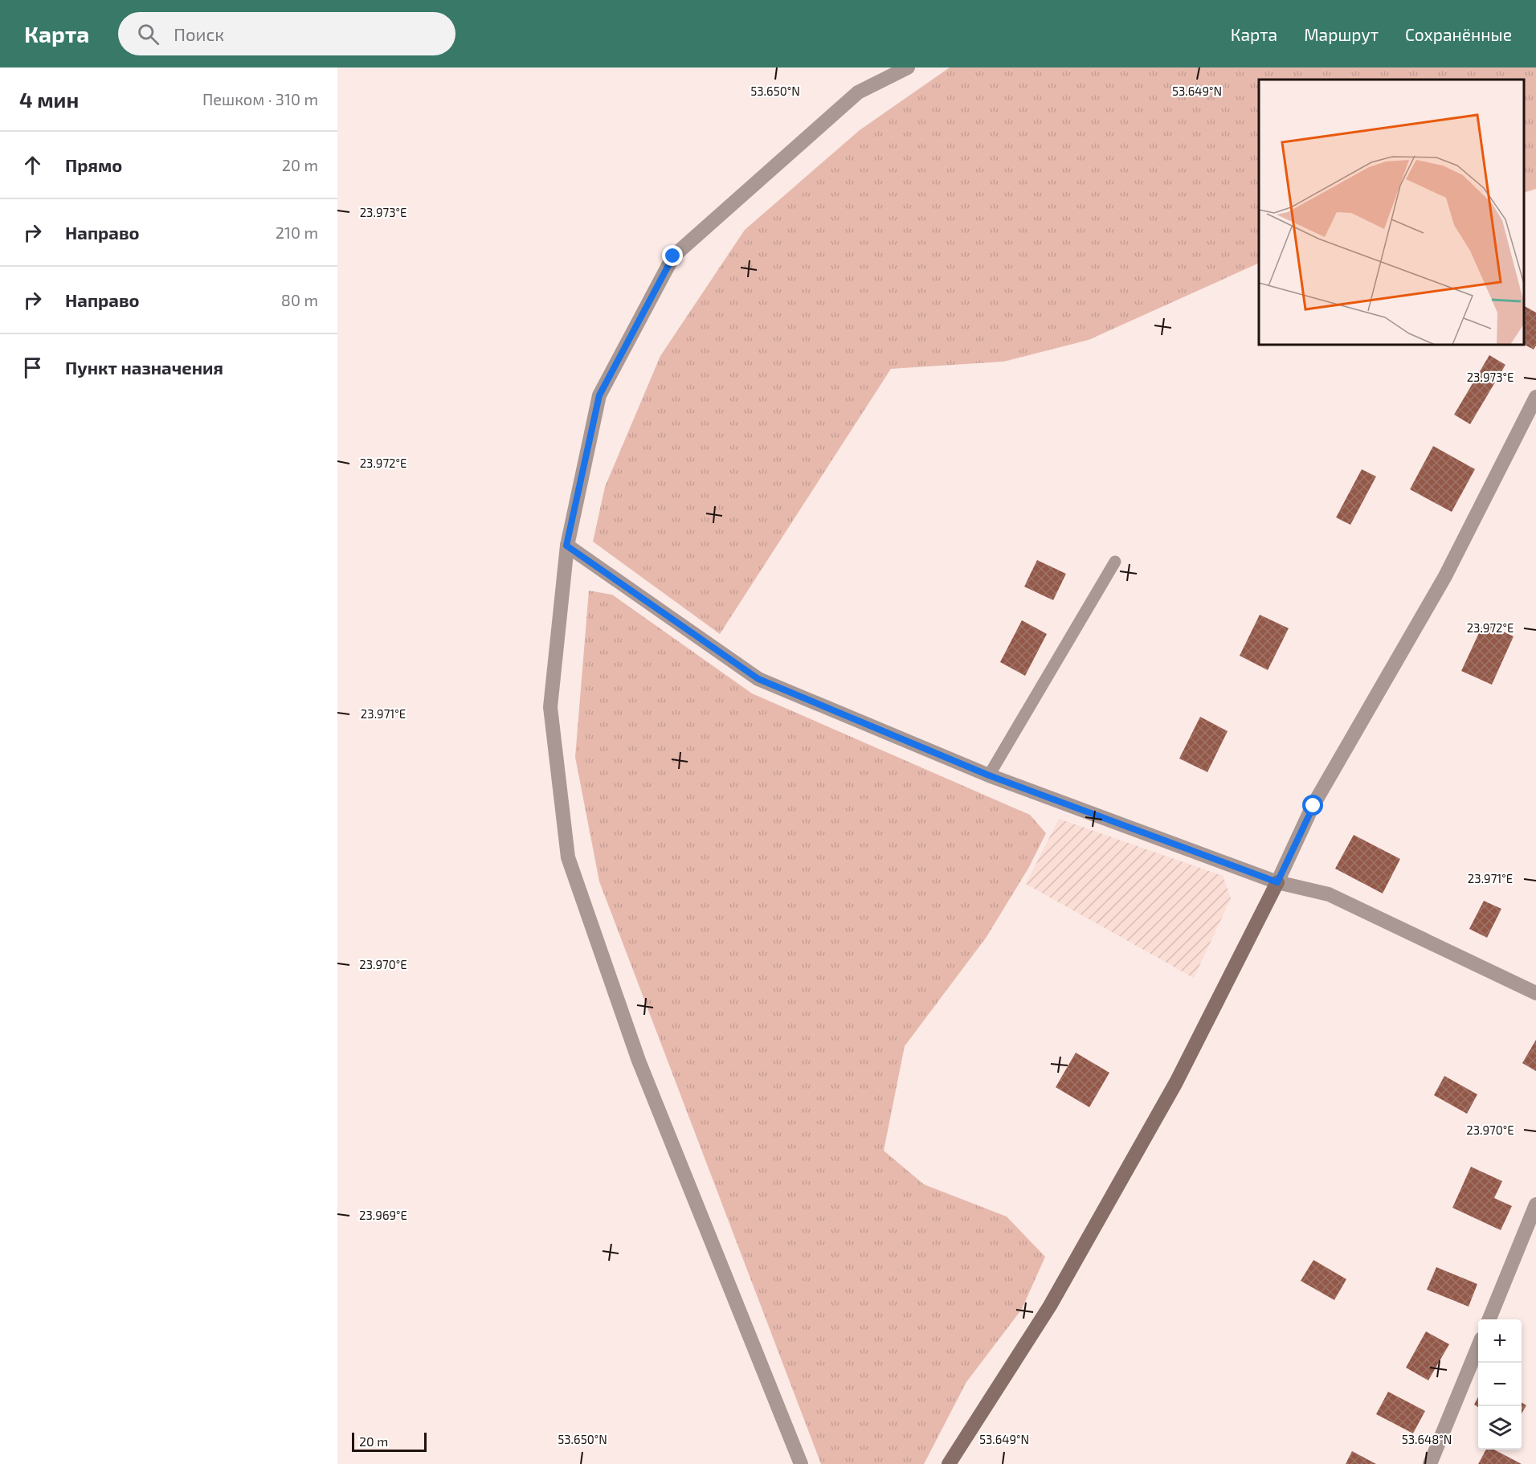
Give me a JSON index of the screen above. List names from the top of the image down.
{
  "scale_bar": "20 m",
  "page": {
    "header": "Карта",
    "search": "Поиск",
    "nav": ["Карта", "Маршрут", "Сохранённые"],
    "heading": ["4 мин", "Пешком · 310 m"],
    "list": [
      ["Прямо", "20 m"],
      ["Направо", "210 m"],
      ["Направо", "80 m"],
      "Пункт назначения"
    ],
    "map_buttons": ["+", "−"],
    "scale": "20 m"
  },
  "coordinates": [
    "53.650°N",
    "53.649°N",
    "23.973°E",
    "23.972°E",
    "23.971°E",
    "23.970°E",
    "23.969°E",
    "53.648°N"
  ]
}
